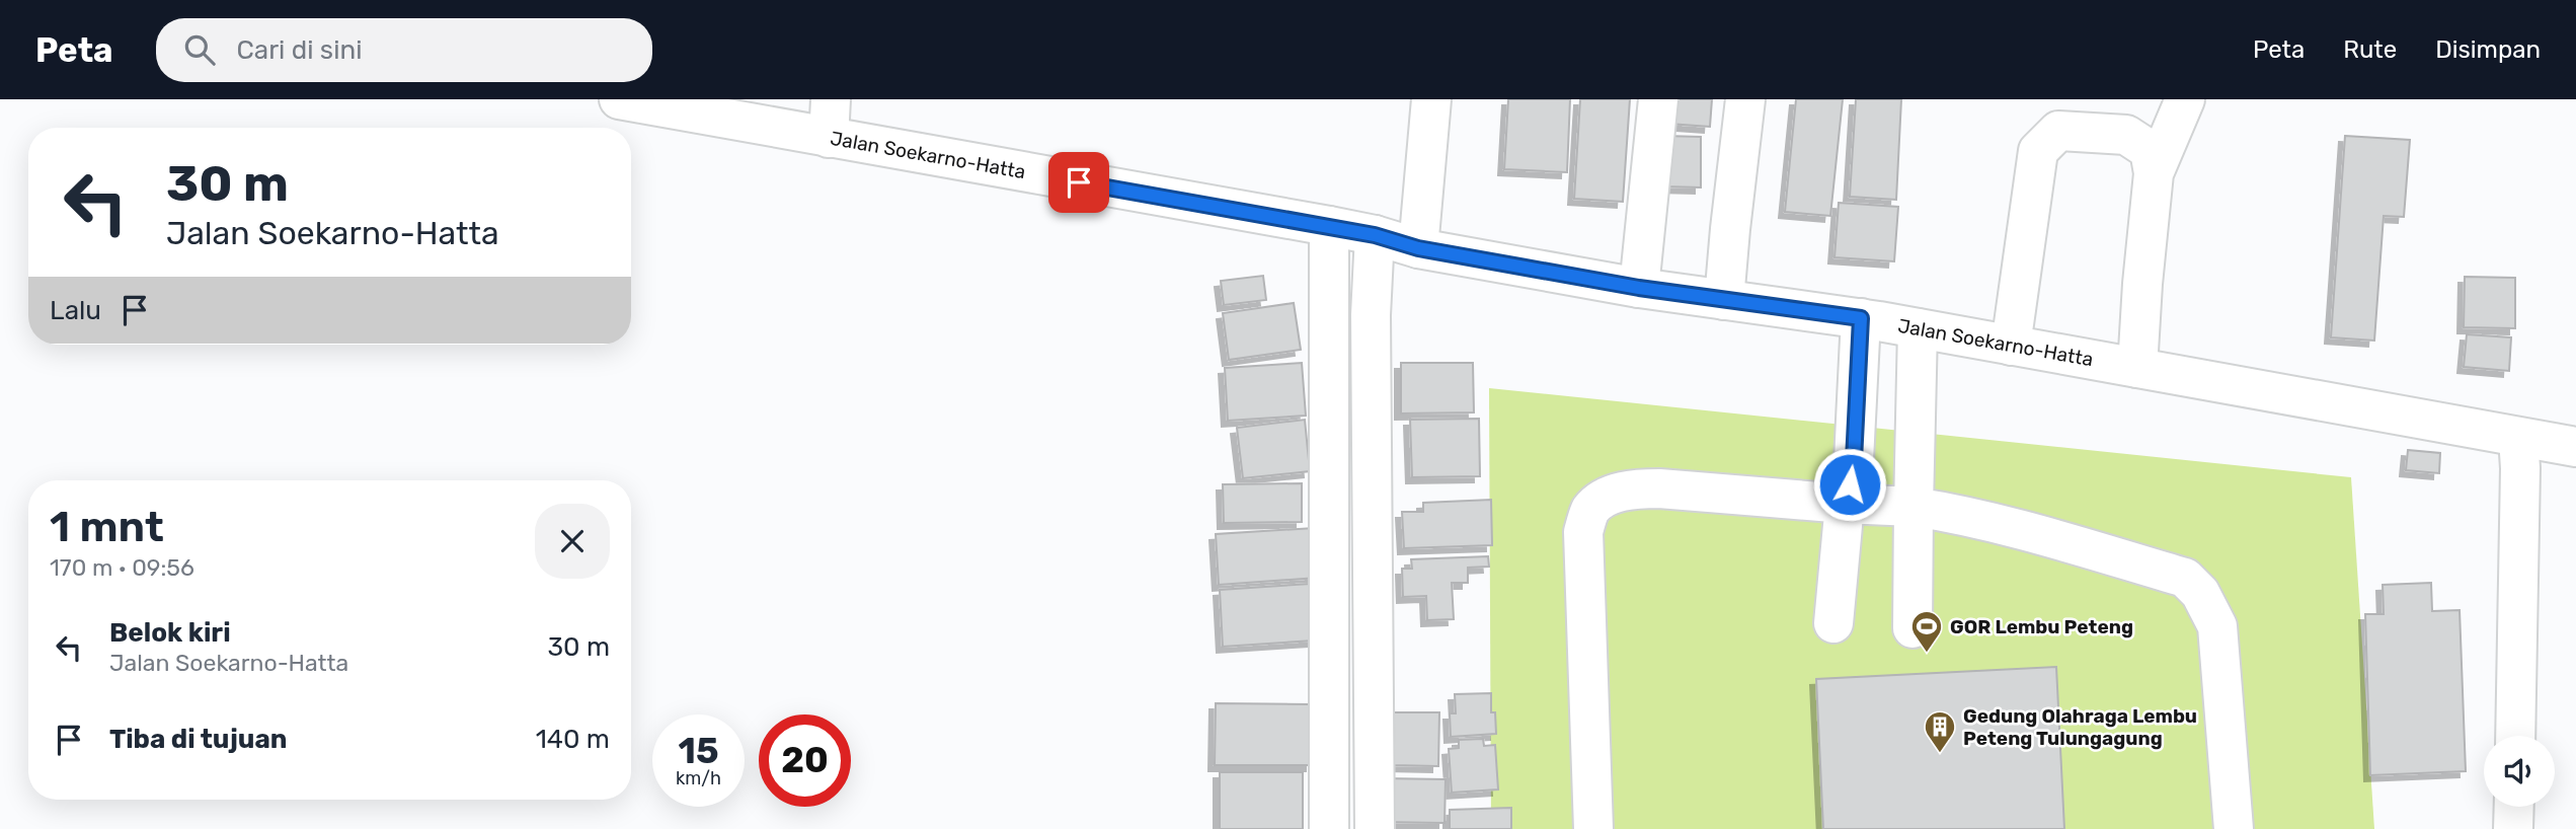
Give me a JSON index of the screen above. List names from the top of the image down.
{
  "streets": {
    "main road": ["Jalan Soekarno-Hatta"]
  },
  "places": {
    "sports": ["GOR Lembu Peteng"],
    "building": ["Gedung Olahraga Lembu Peteng Tulungagung"]
  },
  "page": {
    "header": "Peta",
    "search": "Cari di sini",
    "nav": ["Peta", "Rute", "Disimpan"],
    "turn": ["30 m", "Jalan Soekarno-Hatta"],
    "then": "Lalu",
    "heading": ["1 mnt", "170 m · 09:56"],
    "list": [
      {
        "name": "Belok kiri",
        "note": "Jalan Soekarno-Hatta",
        "value": "30 m"
      },
      {
        "name": "Tiba di tujuan",
        "value": "140 m"
      }
    ],
    "speed": "15 km/h",
    "limit": "20"
  }
}
